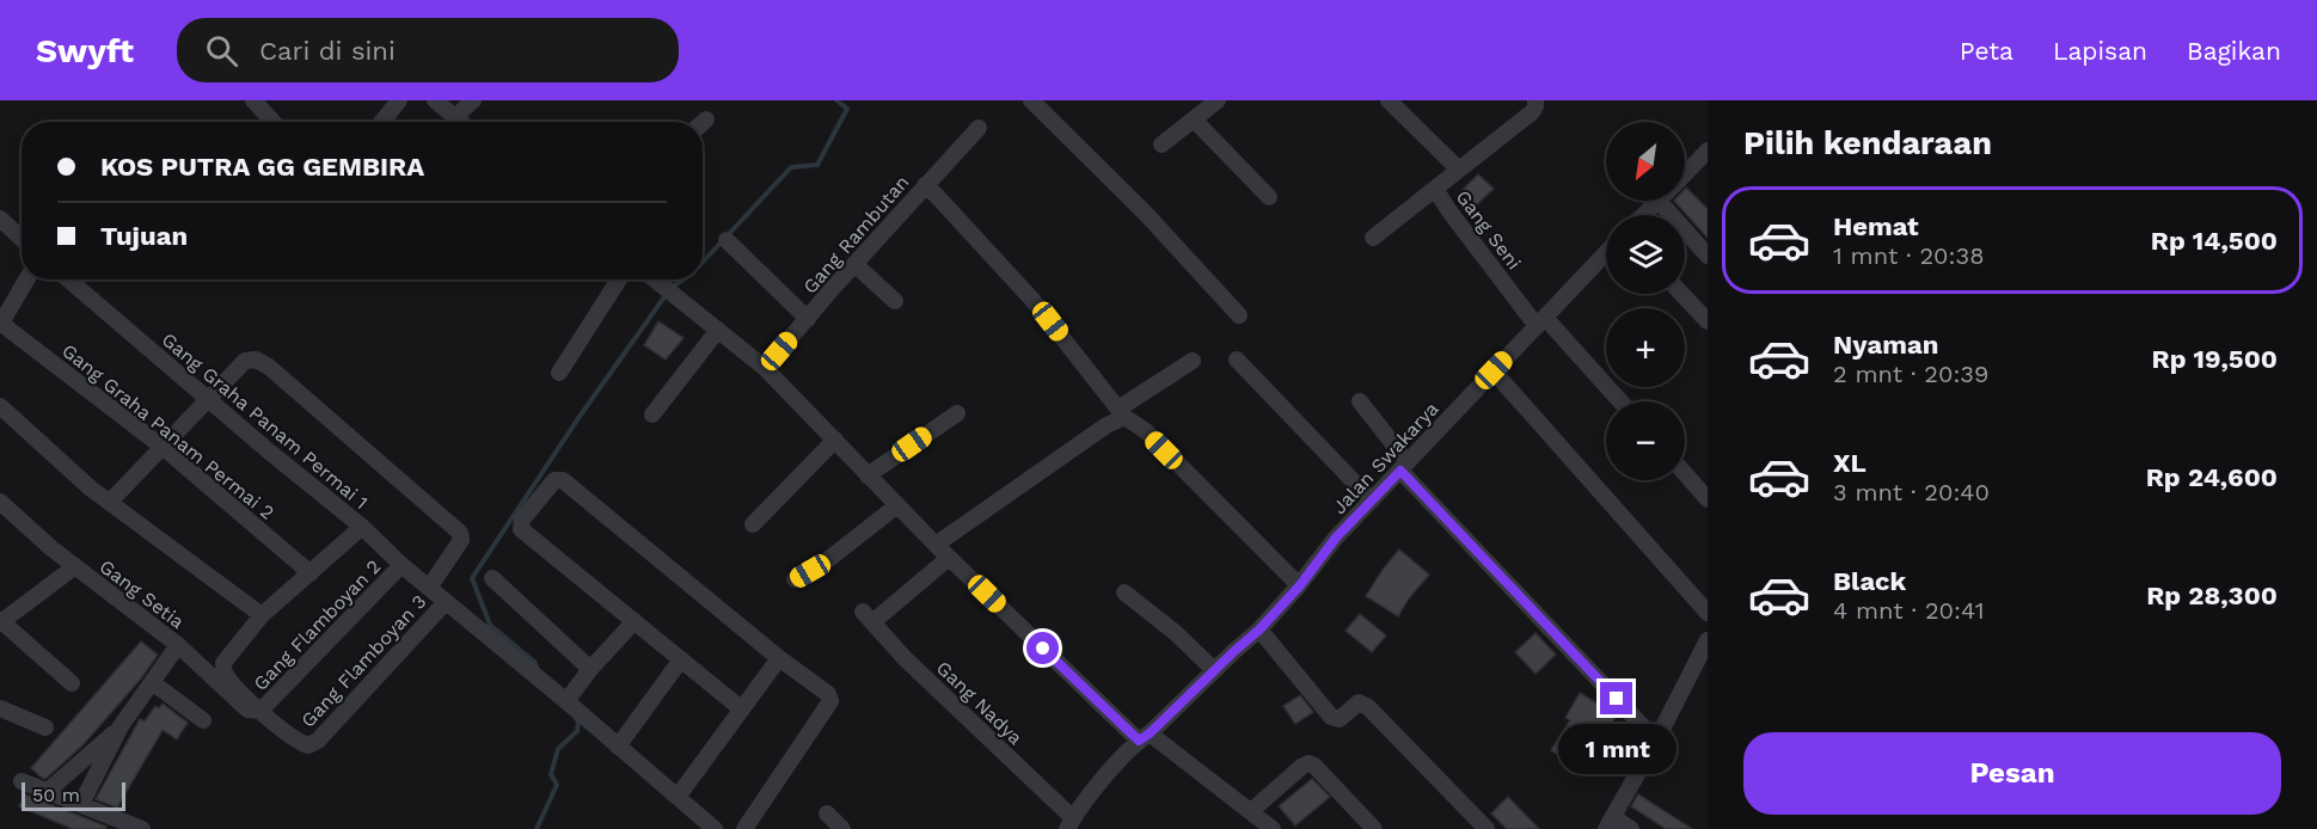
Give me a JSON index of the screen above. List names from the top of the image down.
{
  "streets": {
    "street": [
      "Gang Seni",
      "Gang Rambutan",
      "Gang Graha Panam Permai 1",
      "Gang Graha Panam Permai 2",
      "Jalan Swakarya",
      "Gang Setia",
      "Gang Flamboyan 2",
      "Gang Flamboyan 3",
      "Gang Nadya"
    ]
  },
  "crossings": [
    ["Gang Seni", "Jalan Swakarya"],
    ["Gang Graha Panam Permai 1", "Gang Flamboyan 2"],
    ["Gang Graha Panam Permai 1", "Gang Flamboyan 3"],
    ["Jalan Swakarya", "Gang Nadya"],
    ["Gang Setia", "Gang Flamboyan 2"],
    ["Gang Setia", "Gang Flamboyan 3"],
    ["Gang Flamboyan 2", "Gang Flamboyan 3"]
  ],
  "scale_bar": "50 m",
  "north": "bottom left",
  "page": {
    "header": "Swyft",
    "search": "Cari di sini",
    "nav": ["Peta", "Lapisan", "Bagikan"],
    "heading": "Pilih kendaraan",
    "map_buttons": ["+", "−"],
    "banner": ["KOS PUTRA GG GEMBIRA", "Tujuan"],
    "list": [
      {
        "name": "Hemat",
        "note": "1 mnt · 20:38",
        "value": "Rp 14,500"
      },
      {
        "name": "Nyaman",
        "note": "2 mnt · 20:39",
        "value": "Rp 19,500"
      },
      {
        "name": "XL",
        "note": "3 mnt · 20:40",
        "value": "Rp 24,600"
      },
      {
        "name": "Black",
        "note": "4 mnt · 20:41",
        "value": "Rp 28,300"
      }
    ],
    "buttons": "Pesan",
    "bubble": "1 mnt",
    "scale": "50 m"
  }
}
